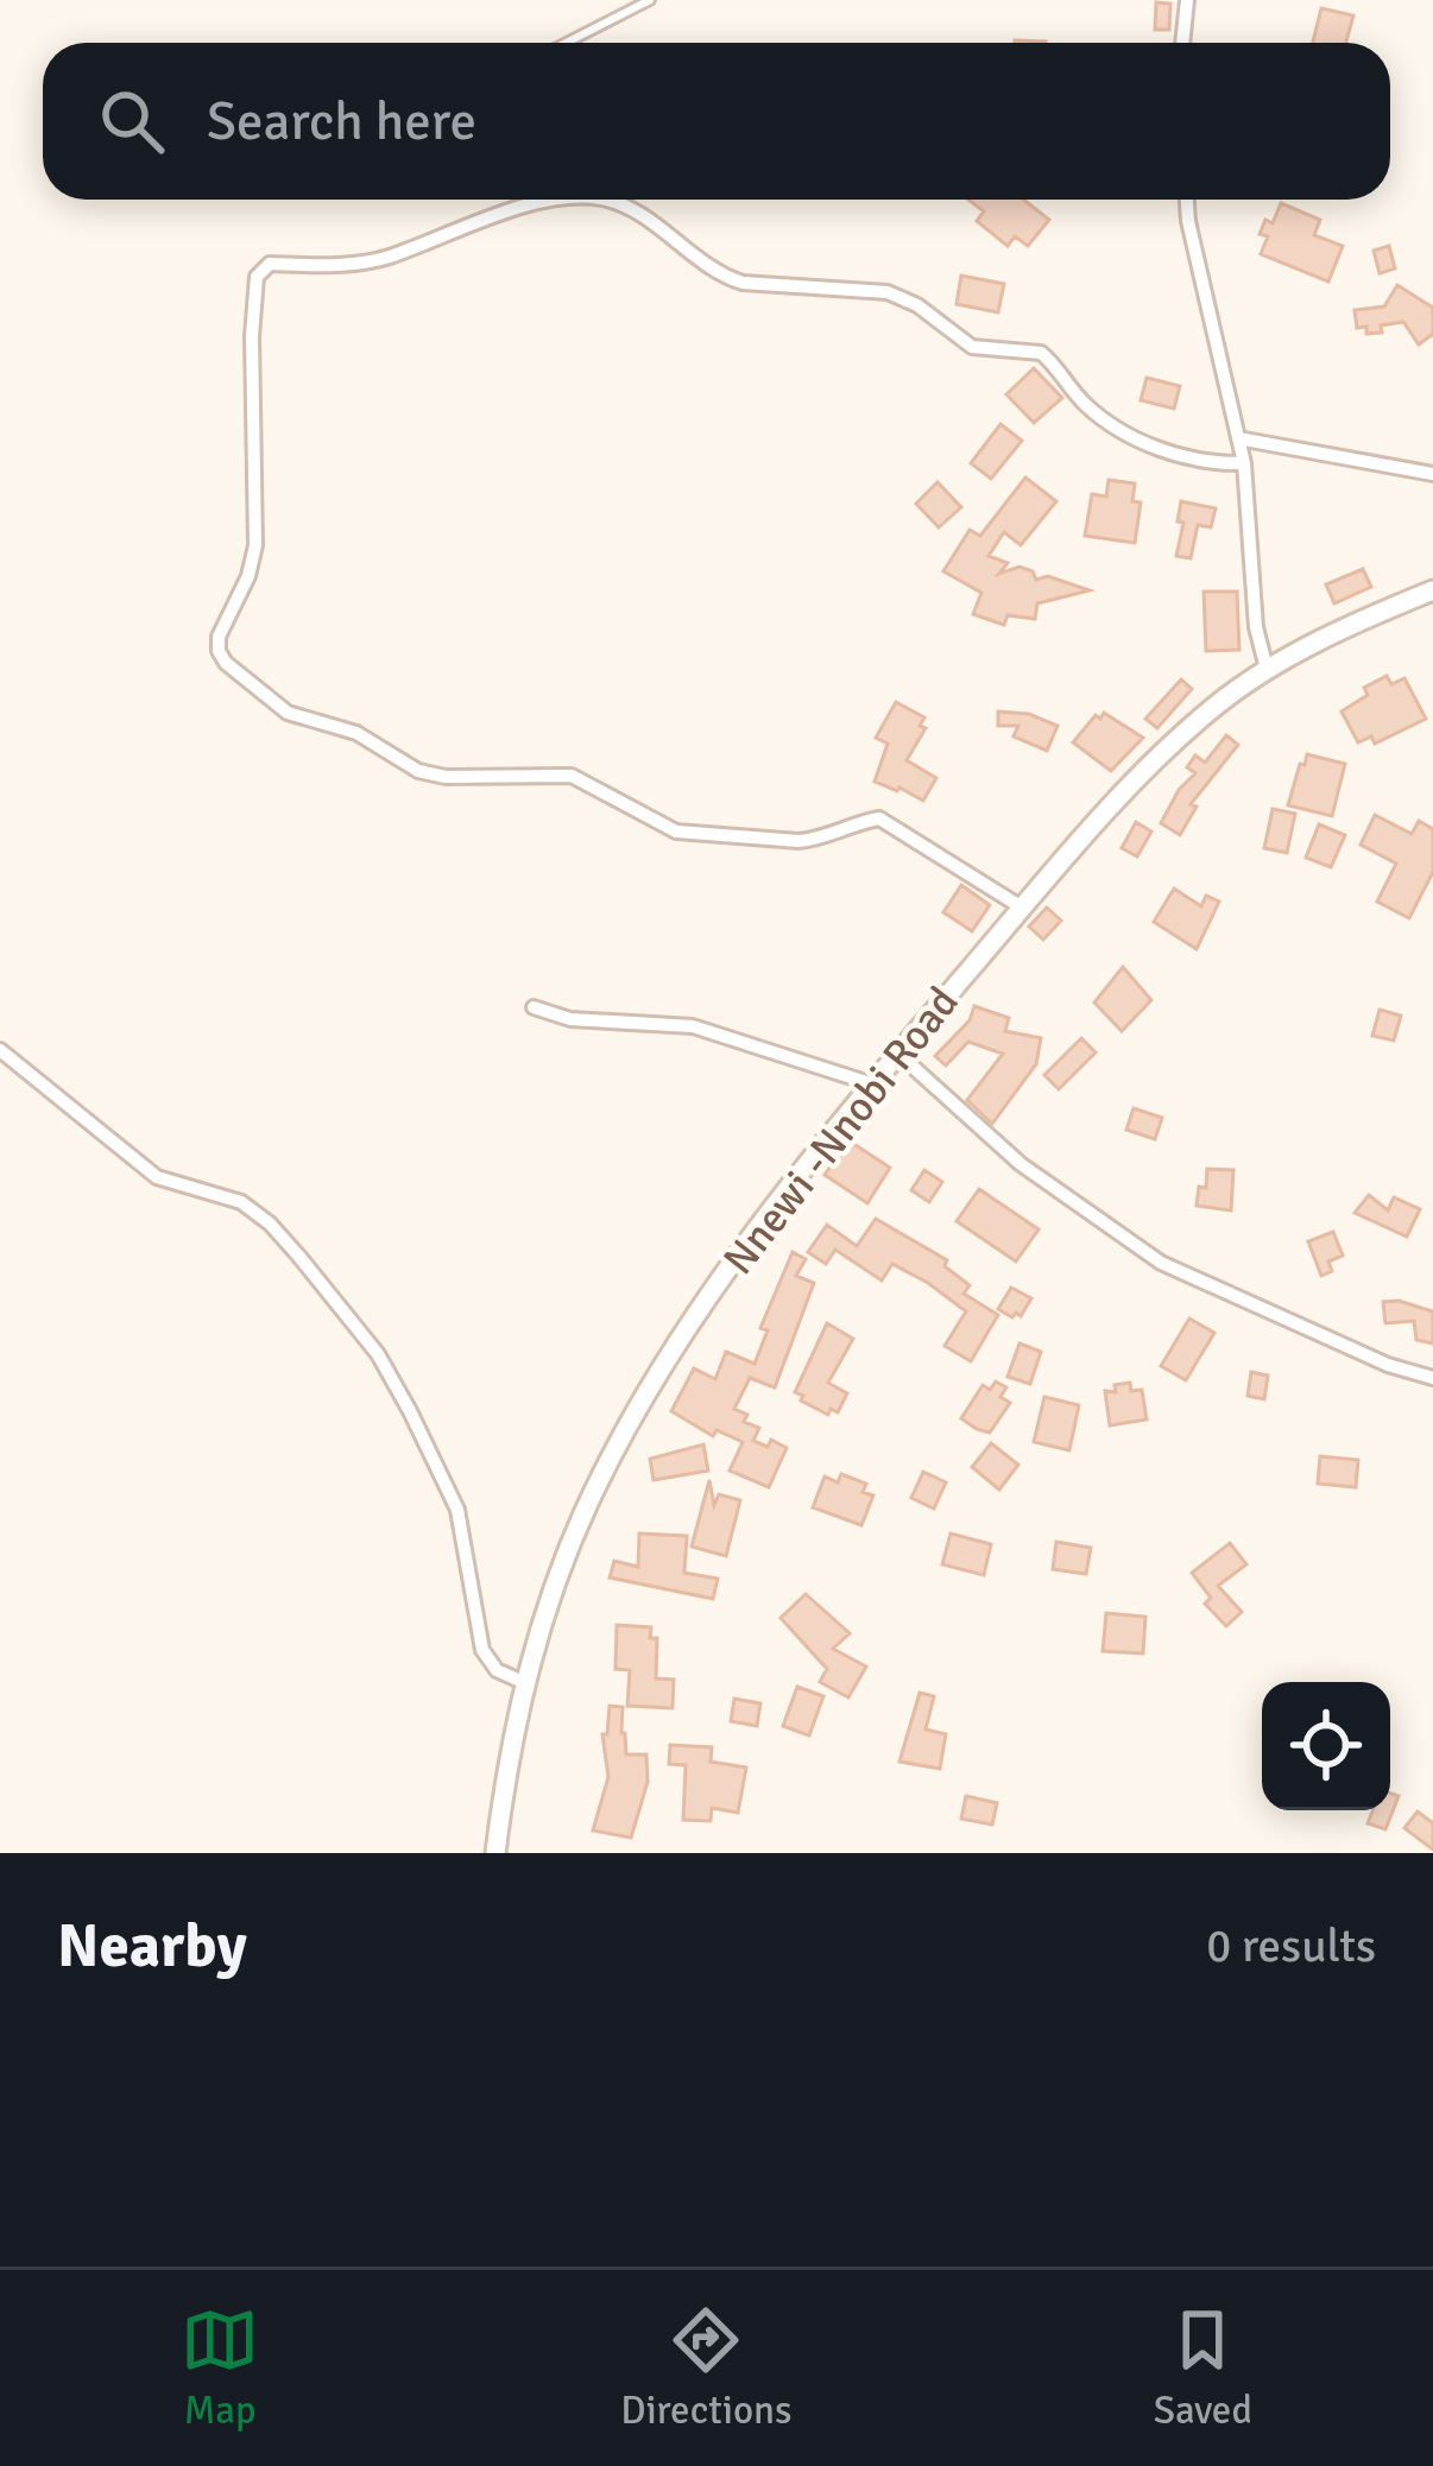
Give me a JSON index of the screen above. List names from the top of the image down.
{
  "streets": {
    "main road": ["Nnewi -Nnobi Road"]
  },
  "page": {
    "search": "Search here",
    "heading": ["Nearby", "0 results"],
    "nav": ["Map", "Directions", "Saved"]
  }
}
